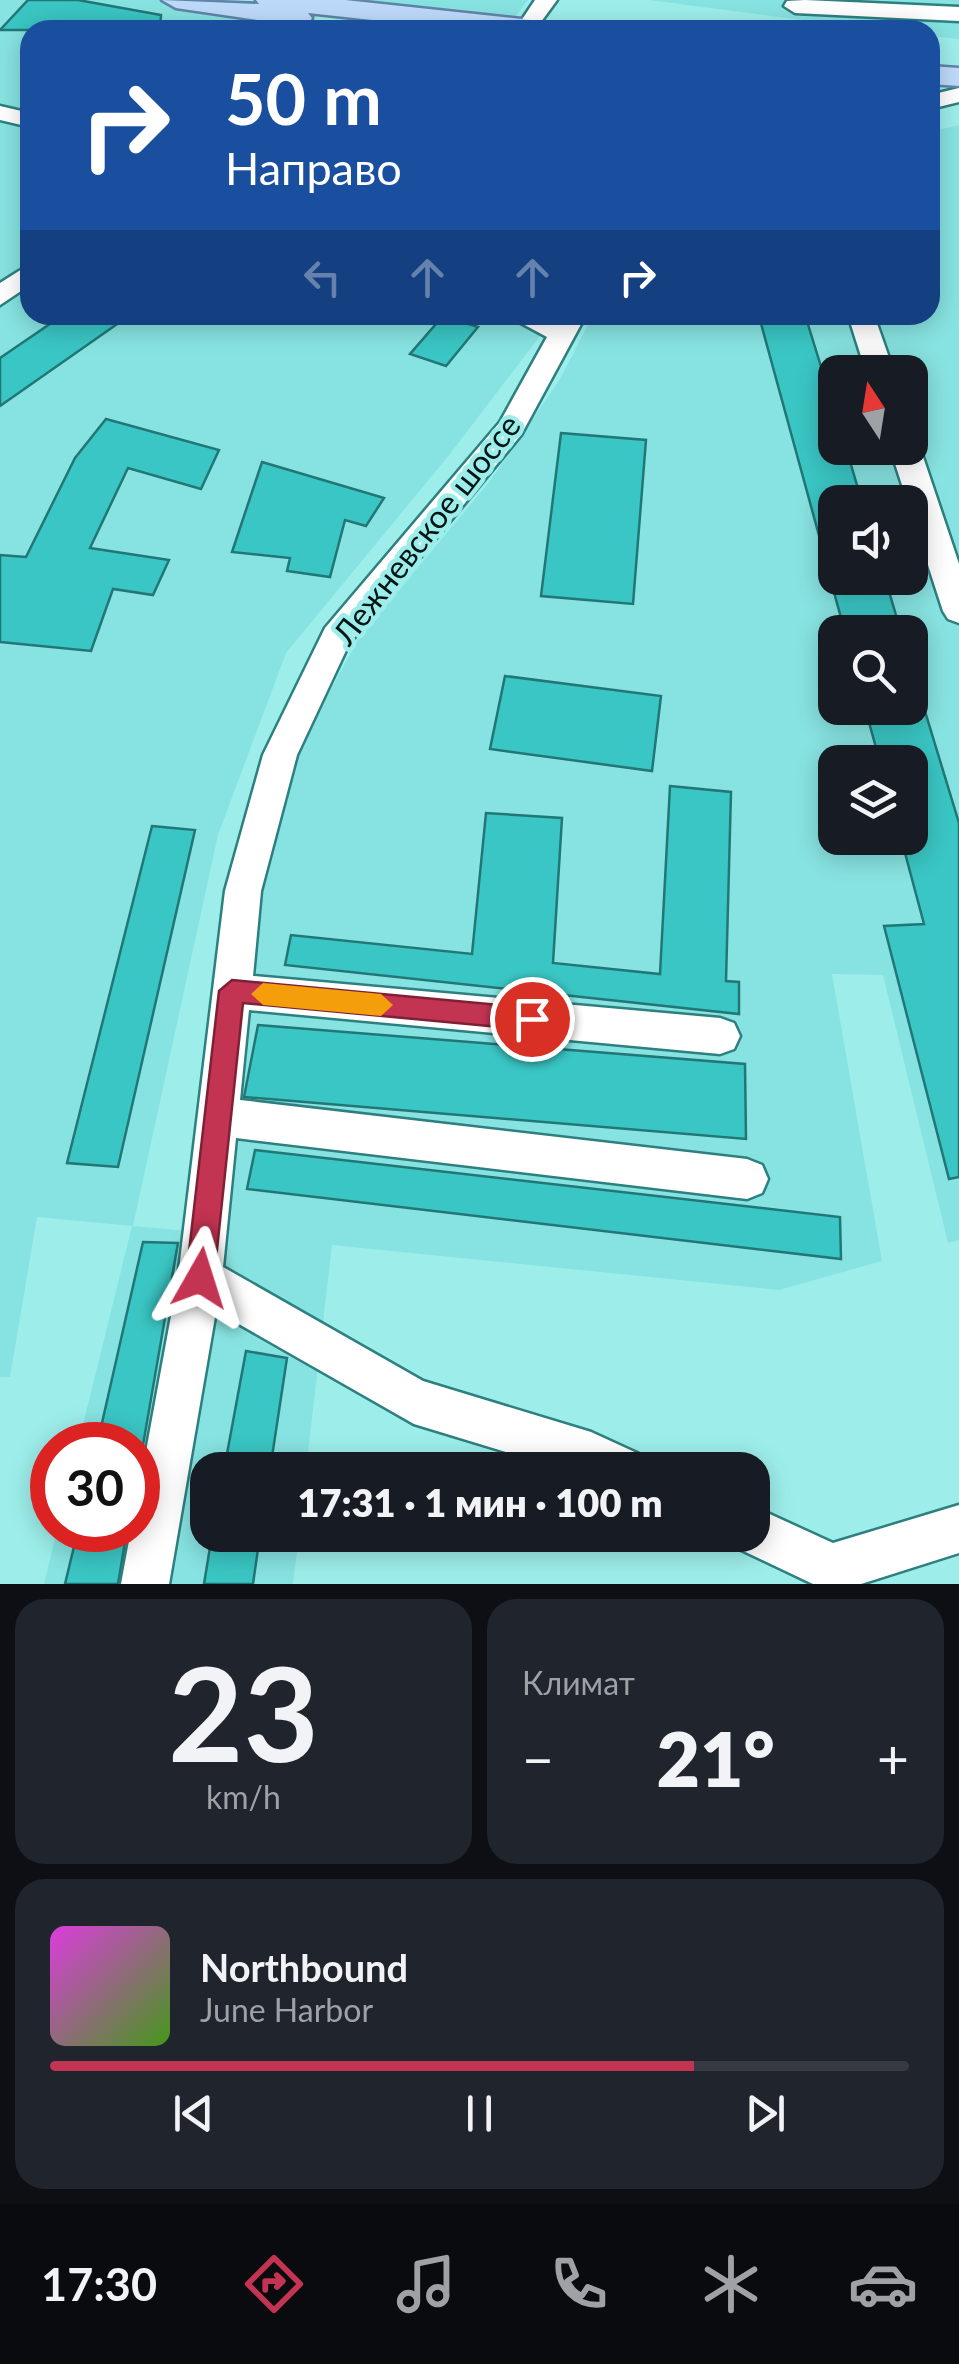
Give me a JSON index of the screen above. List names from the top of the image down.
{
  "streets": {
    "street": ["Лежневское шоссе"]
  },
  "north": "top",
  "page": {
    "turn": ["50 m", "Направо"],
    "limit": "30",
    "trip": "17:31 · 1 мин · 100 m",
    "tile": [
      ["23", "km/h"],
      "Климат"
    ],
    "heat": ["−", "21°", "+"],
    "song": ["Northbound", "June Harbor"],
    "tabs": "17:30"
  }
}
